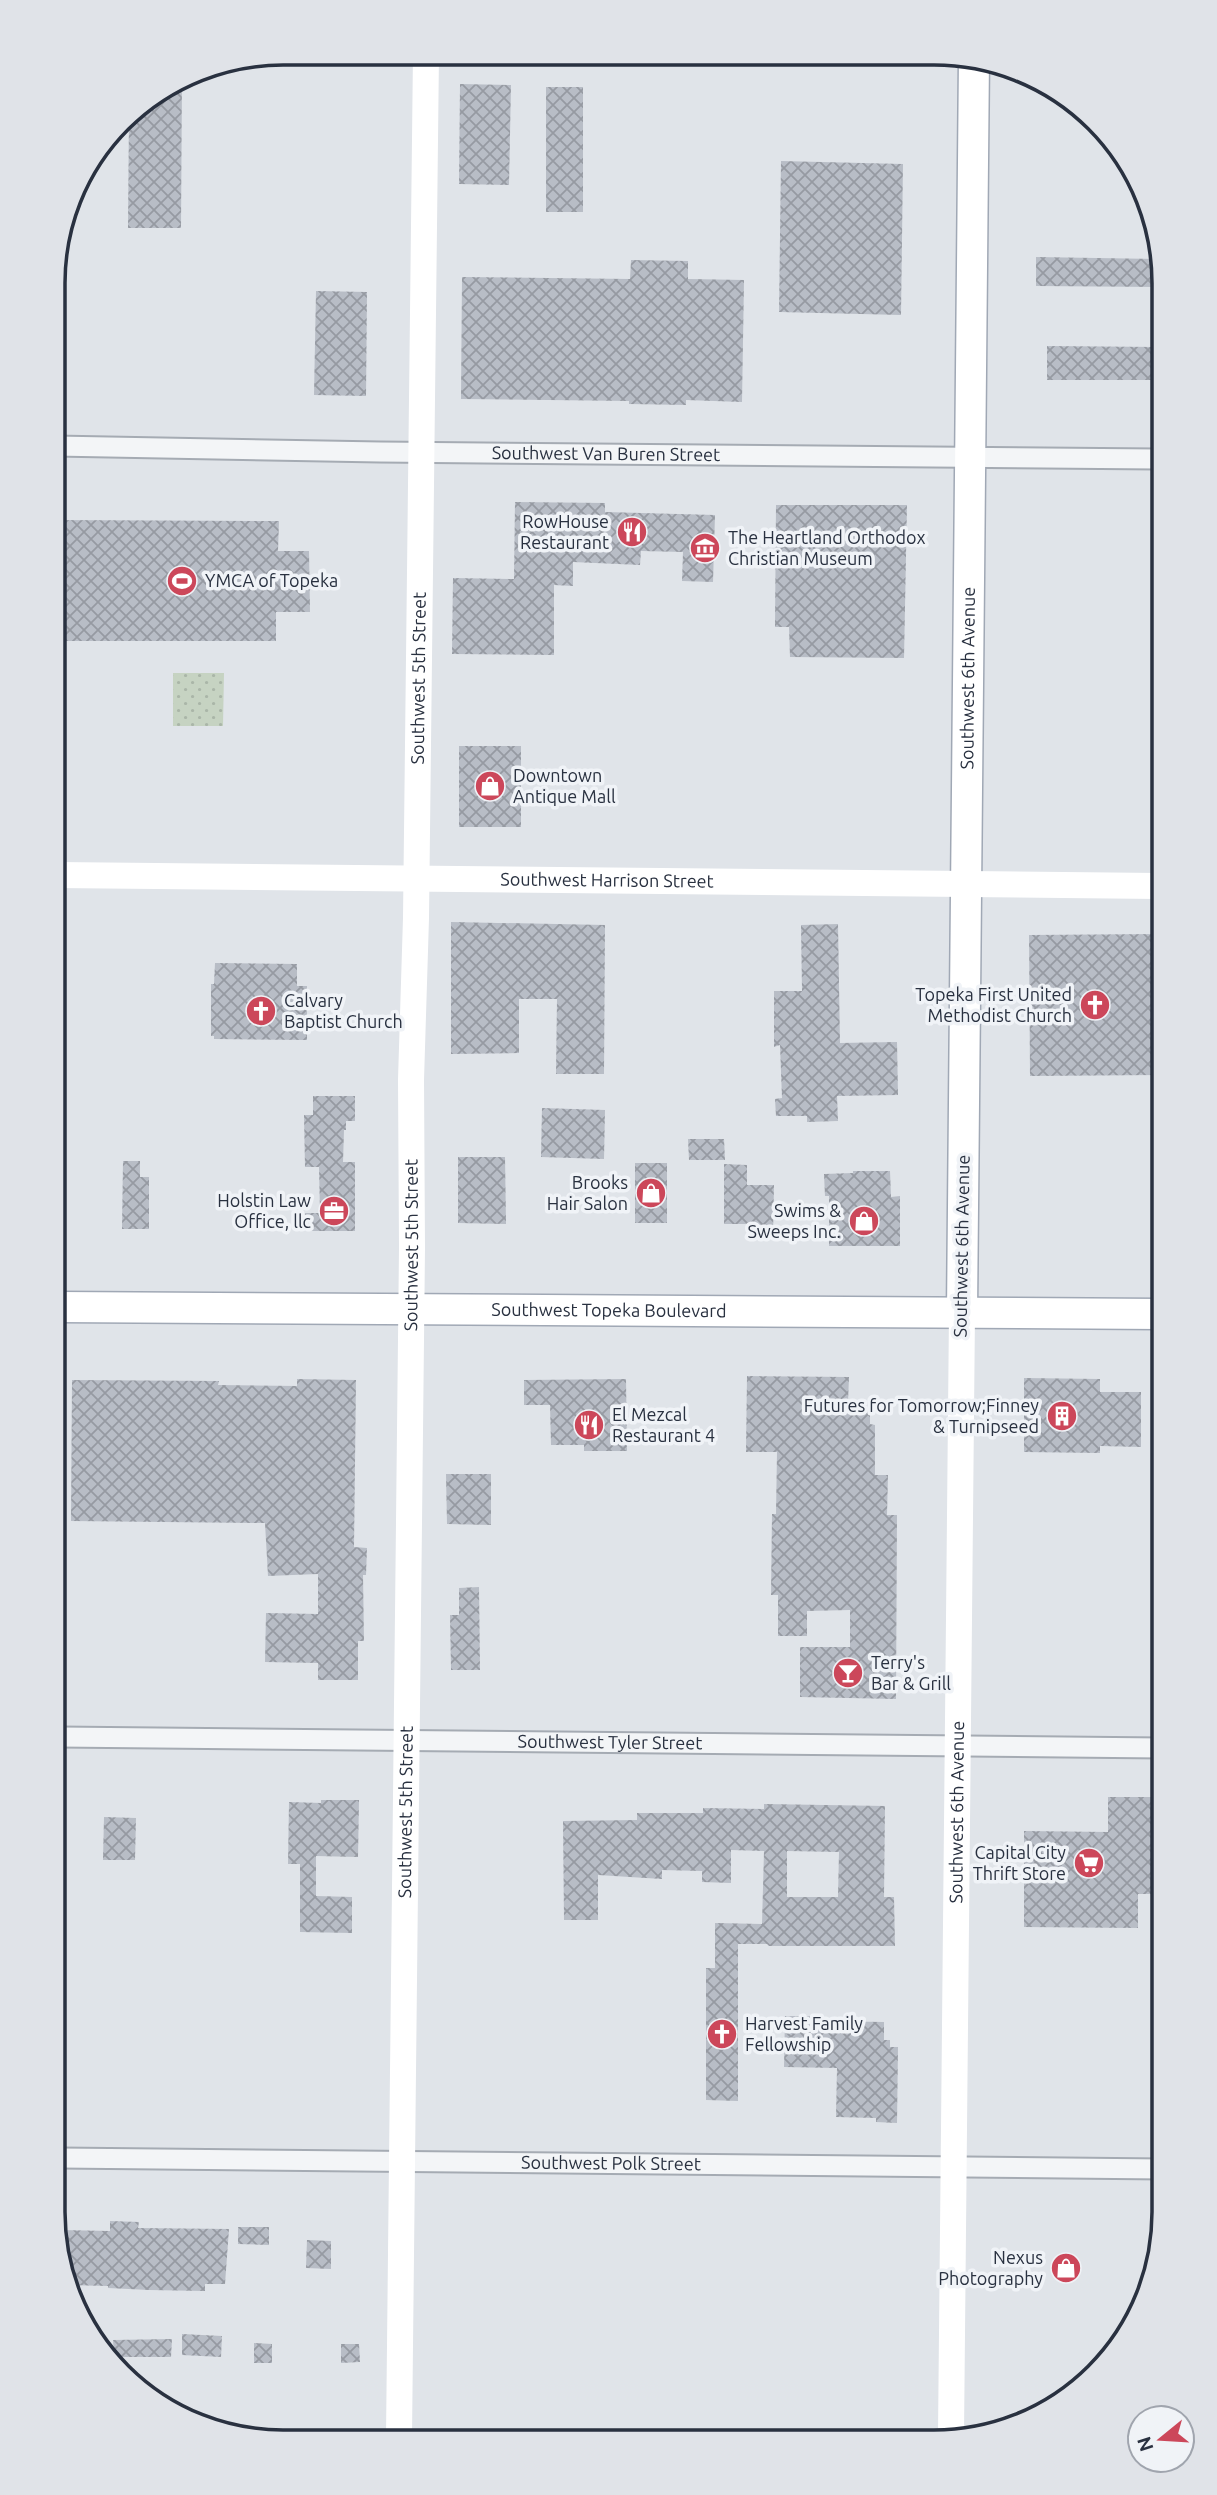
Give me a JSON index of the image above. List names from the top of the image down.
{
  "streets": {
    "main road": ["Southwest 6th Avenue", "Southwest Topeka Boulevard"],
    "street": [
      "Southwest Van Buren Street",
      "Southwest 5th Street",
      "Southwest Harrison Street",
      "Southwest Tyler Street",
      "Southwest Polk Street"
    ]
  },
  "crossings": [
    ["Southwest Van Buren Street", "Southwest 5th Street"],
    ["Southwest Van Buren Street", "Southwest 6th Avenue"],
    ["Southwest 5th Street", "Southwest Harrison Street"],
    ["Southwest 5th Street", "Southwest Topeka Boulevard"],
    ["Southwest 5th Street", "Southwest Tyler Street"],
    ["Southwest 5th Street", "Southwest Polk Street"],
    ["Southwest 6th Avenue", "Southwest Harrison Street"],
    ["Southwest 6th Avenue", "Southwest Topeka Boulevard"],
    ["Southwest 6th Avenue", "Southwest Tyler Street"],
    ["Southwest 6th Avenue", "Southwest Polk Street"]
  ],
  "places": {
    "restaurant": ["RowHouse Restaurant", "El Mezcal Restaurant 4"],
    "museum": ["The Heartland Orthodox Christian Museum"],
    "sports": ["YMCA of Topeka"],
    "shop": [
      "Downtown Antique Mall",
      "Brooks Hair Salon",
      "Swims & Sweeps Inc.",
      "Nexus Photography"
    ],
    "church": ["Topeka First United Methodist Church", "Calvary Baptist Church", "Harvest Family Fellowship"],
    "office": ["Holstin Law Office, llc"],
    "building": ["Futures for Tomorrow;Finney & Turnipseed"],
    "bar": ["Terry's Bar & Grill"],
    "supermarket": ["Capital City Thrift Store"]
  },
  "north": "left"
}
